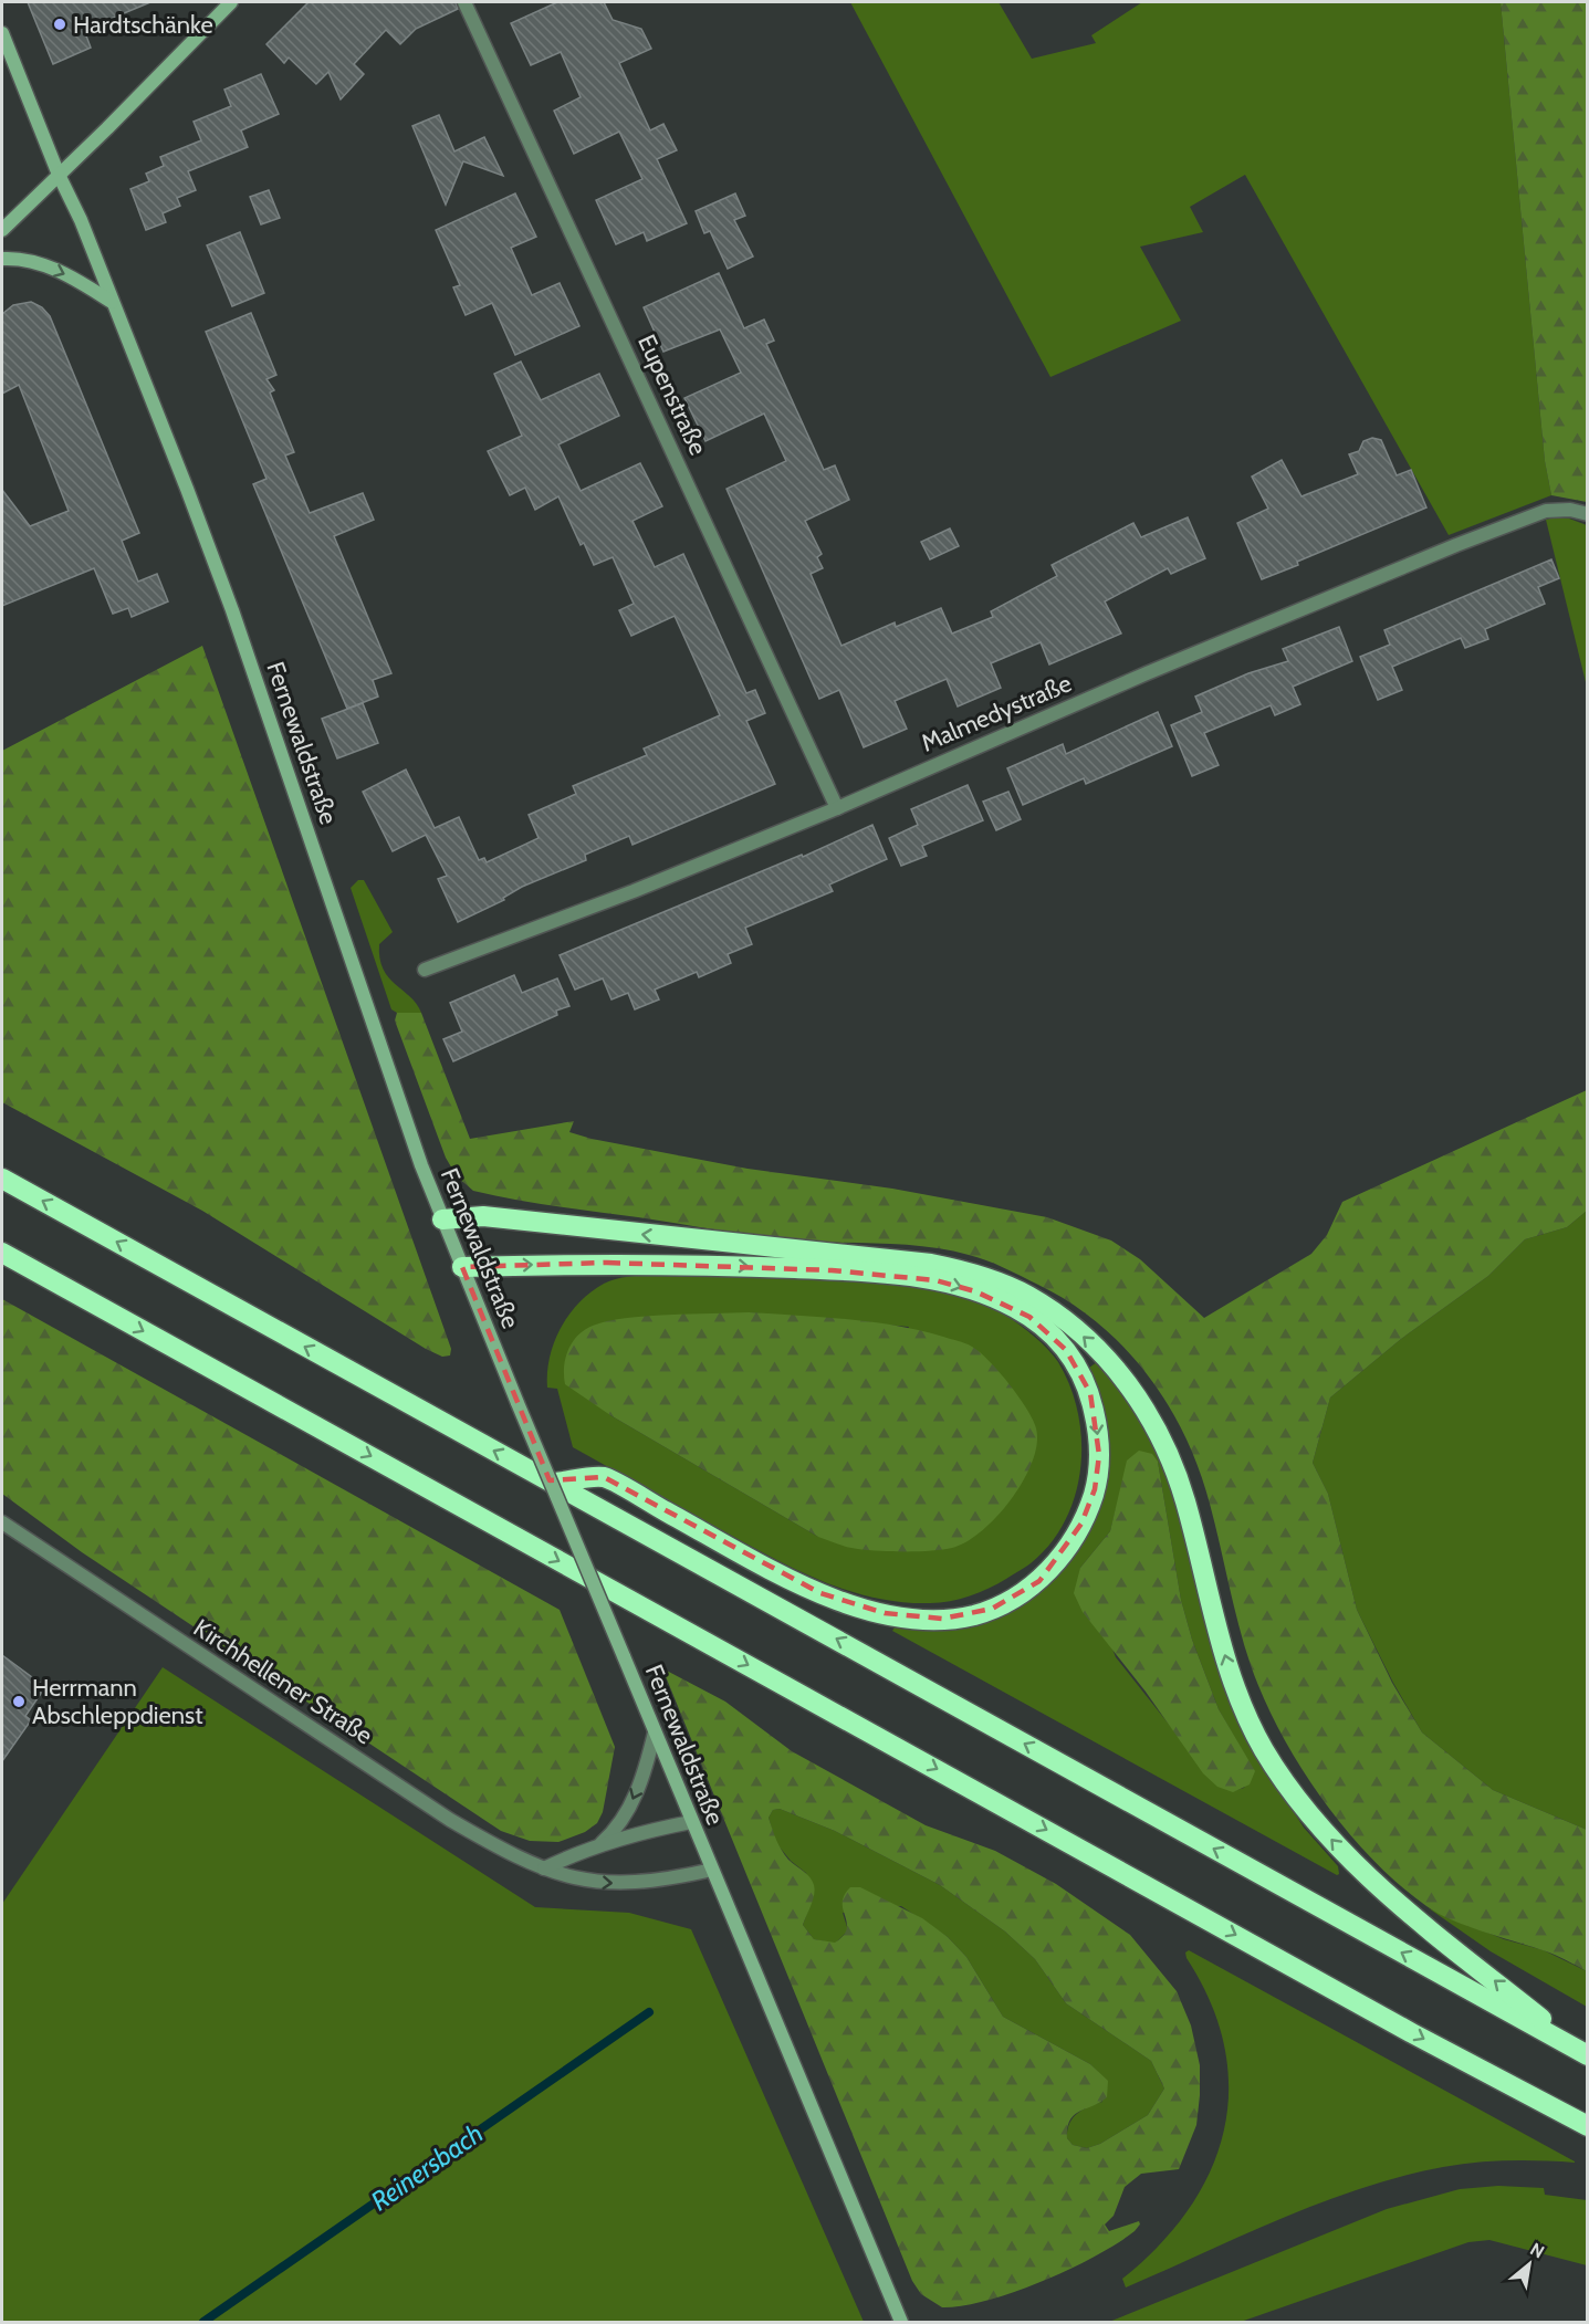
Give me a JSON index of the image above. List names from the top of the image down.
{
  "streets": {
    "main road": ["Fernewaldstraße"],
    "street": ["Eupenstraße", "Malmedystraße", "Kirchhellener Straße"]
  },
  "crossings": [
    ["Eupenstraße", "Malmedystraße"],
    ["Fernewaldstraße", "Kirchhellener Straße"]
  ],
  "water": ["Reinersbach"],
  "places": ["Hardtschänke", "Herrmann Abschleppdienst"],
  "north": "top right"
}
